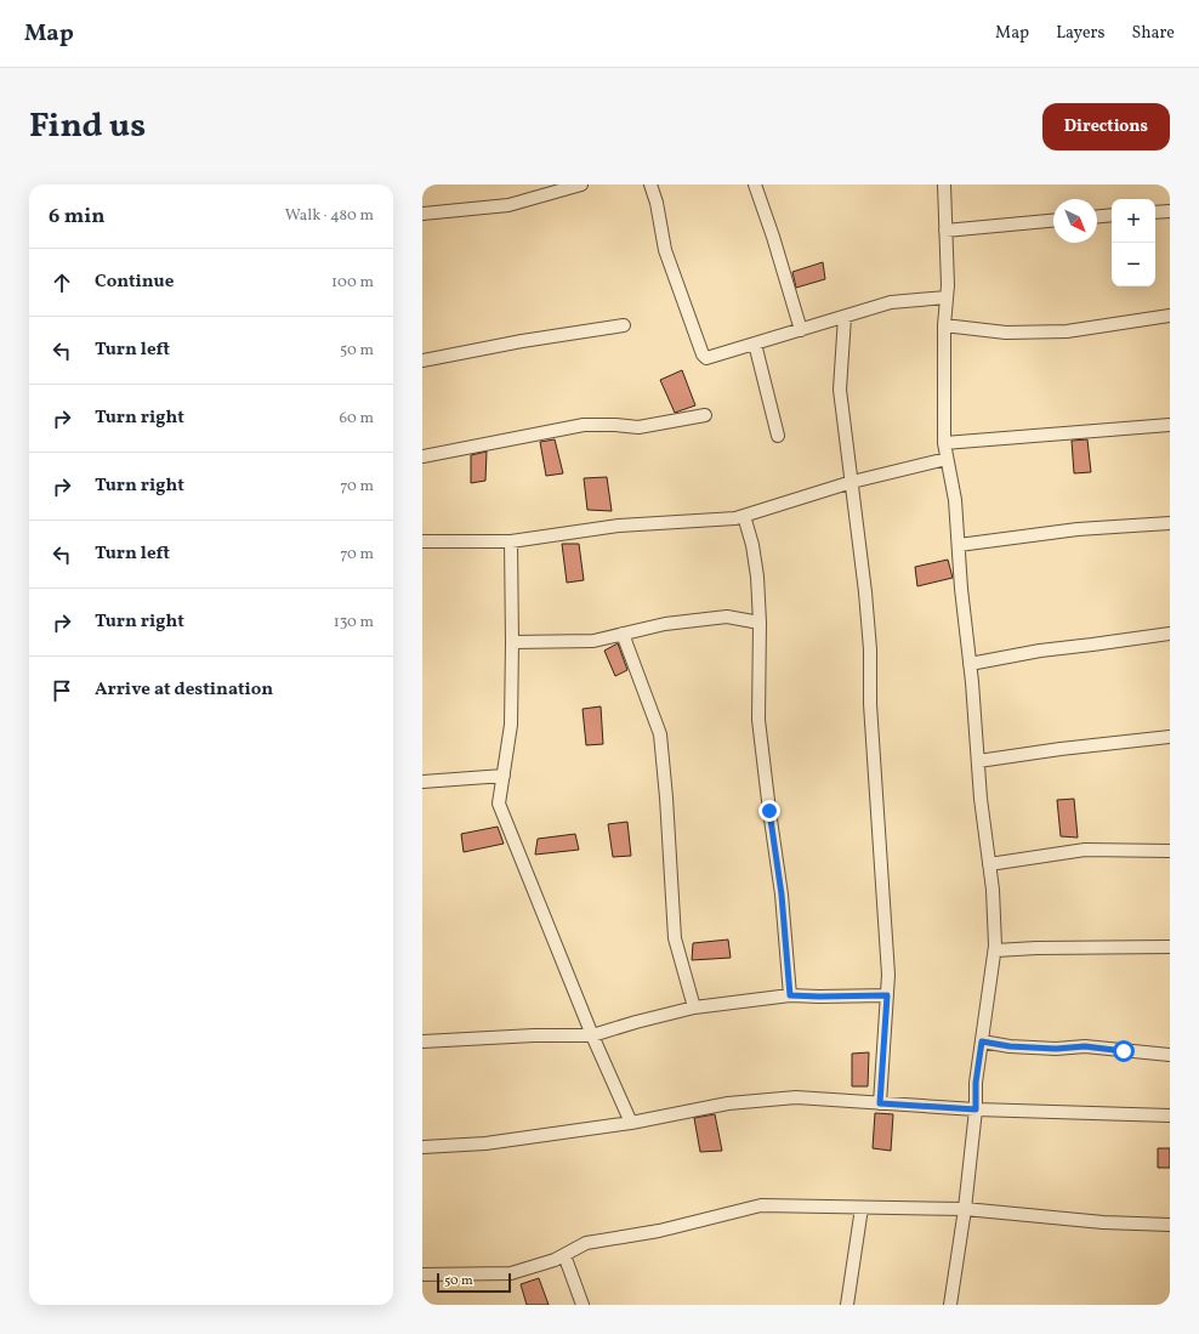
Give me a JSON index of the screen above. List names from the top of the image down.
{
  "scale_bar": "50 m",
  "north": "bottom right",
  "page": {
    "header": "Map",
    "nav": ["Map", "Layers", "Share"],
    "title": "Find us",
    "buttons": "Directions",
    "heading": ["6 min", "Walk · 480 m"],
    "map_buttons": ["+", "−"],
    "list": [
      ["Continue", "100 m"],
      ["Turn left", "50 m"],
      ["Turn right", "60 m"],
      ["Turn right", "70 m"],
      ["Turn left", "70 m"],
      ["Turn right", "130 m"],
      "Arrive at destination"
    ],
    "scale": "50 m"
  }
}
